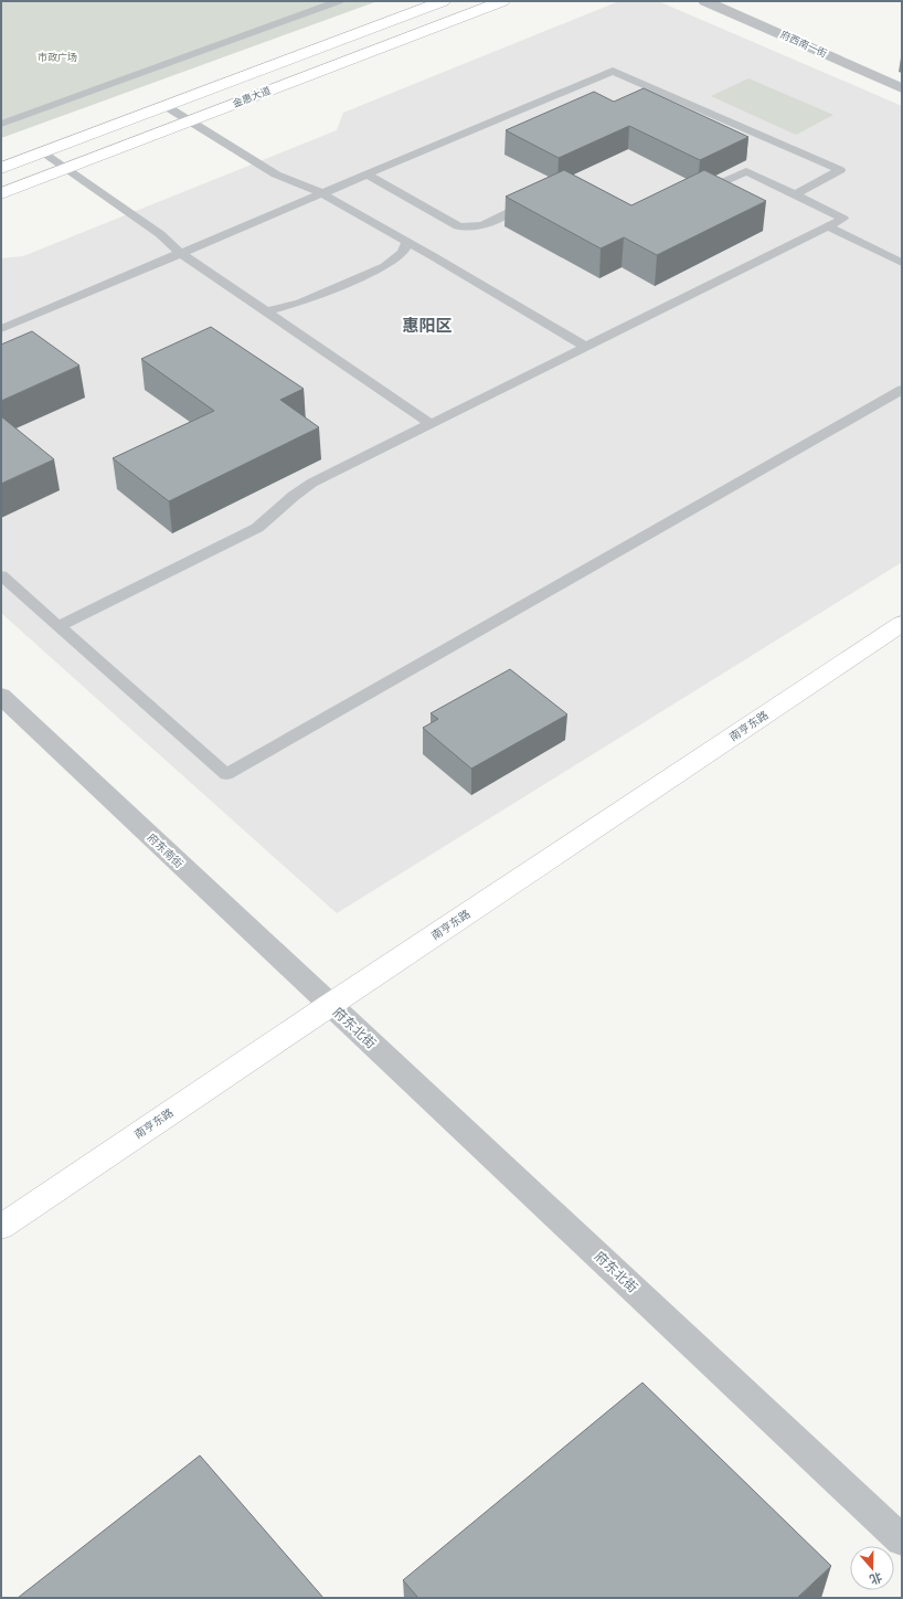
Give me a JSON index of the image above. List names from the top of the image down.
{
  "streets": {
    "main road": ["金惠大道", "南亨东路"],
    "street": ["府西南一街", "府东南街", "府东北街"]
  },
  "crossings": [
    ["南亨东路", "府东南街"],
    ["南亨东路", "府东北街"],
    ["府东南街", "府东北街"]
  ],
  "districts": ["惠阳区"],
  "parks": ["市政广场"],
  "north": "bottom"
}
